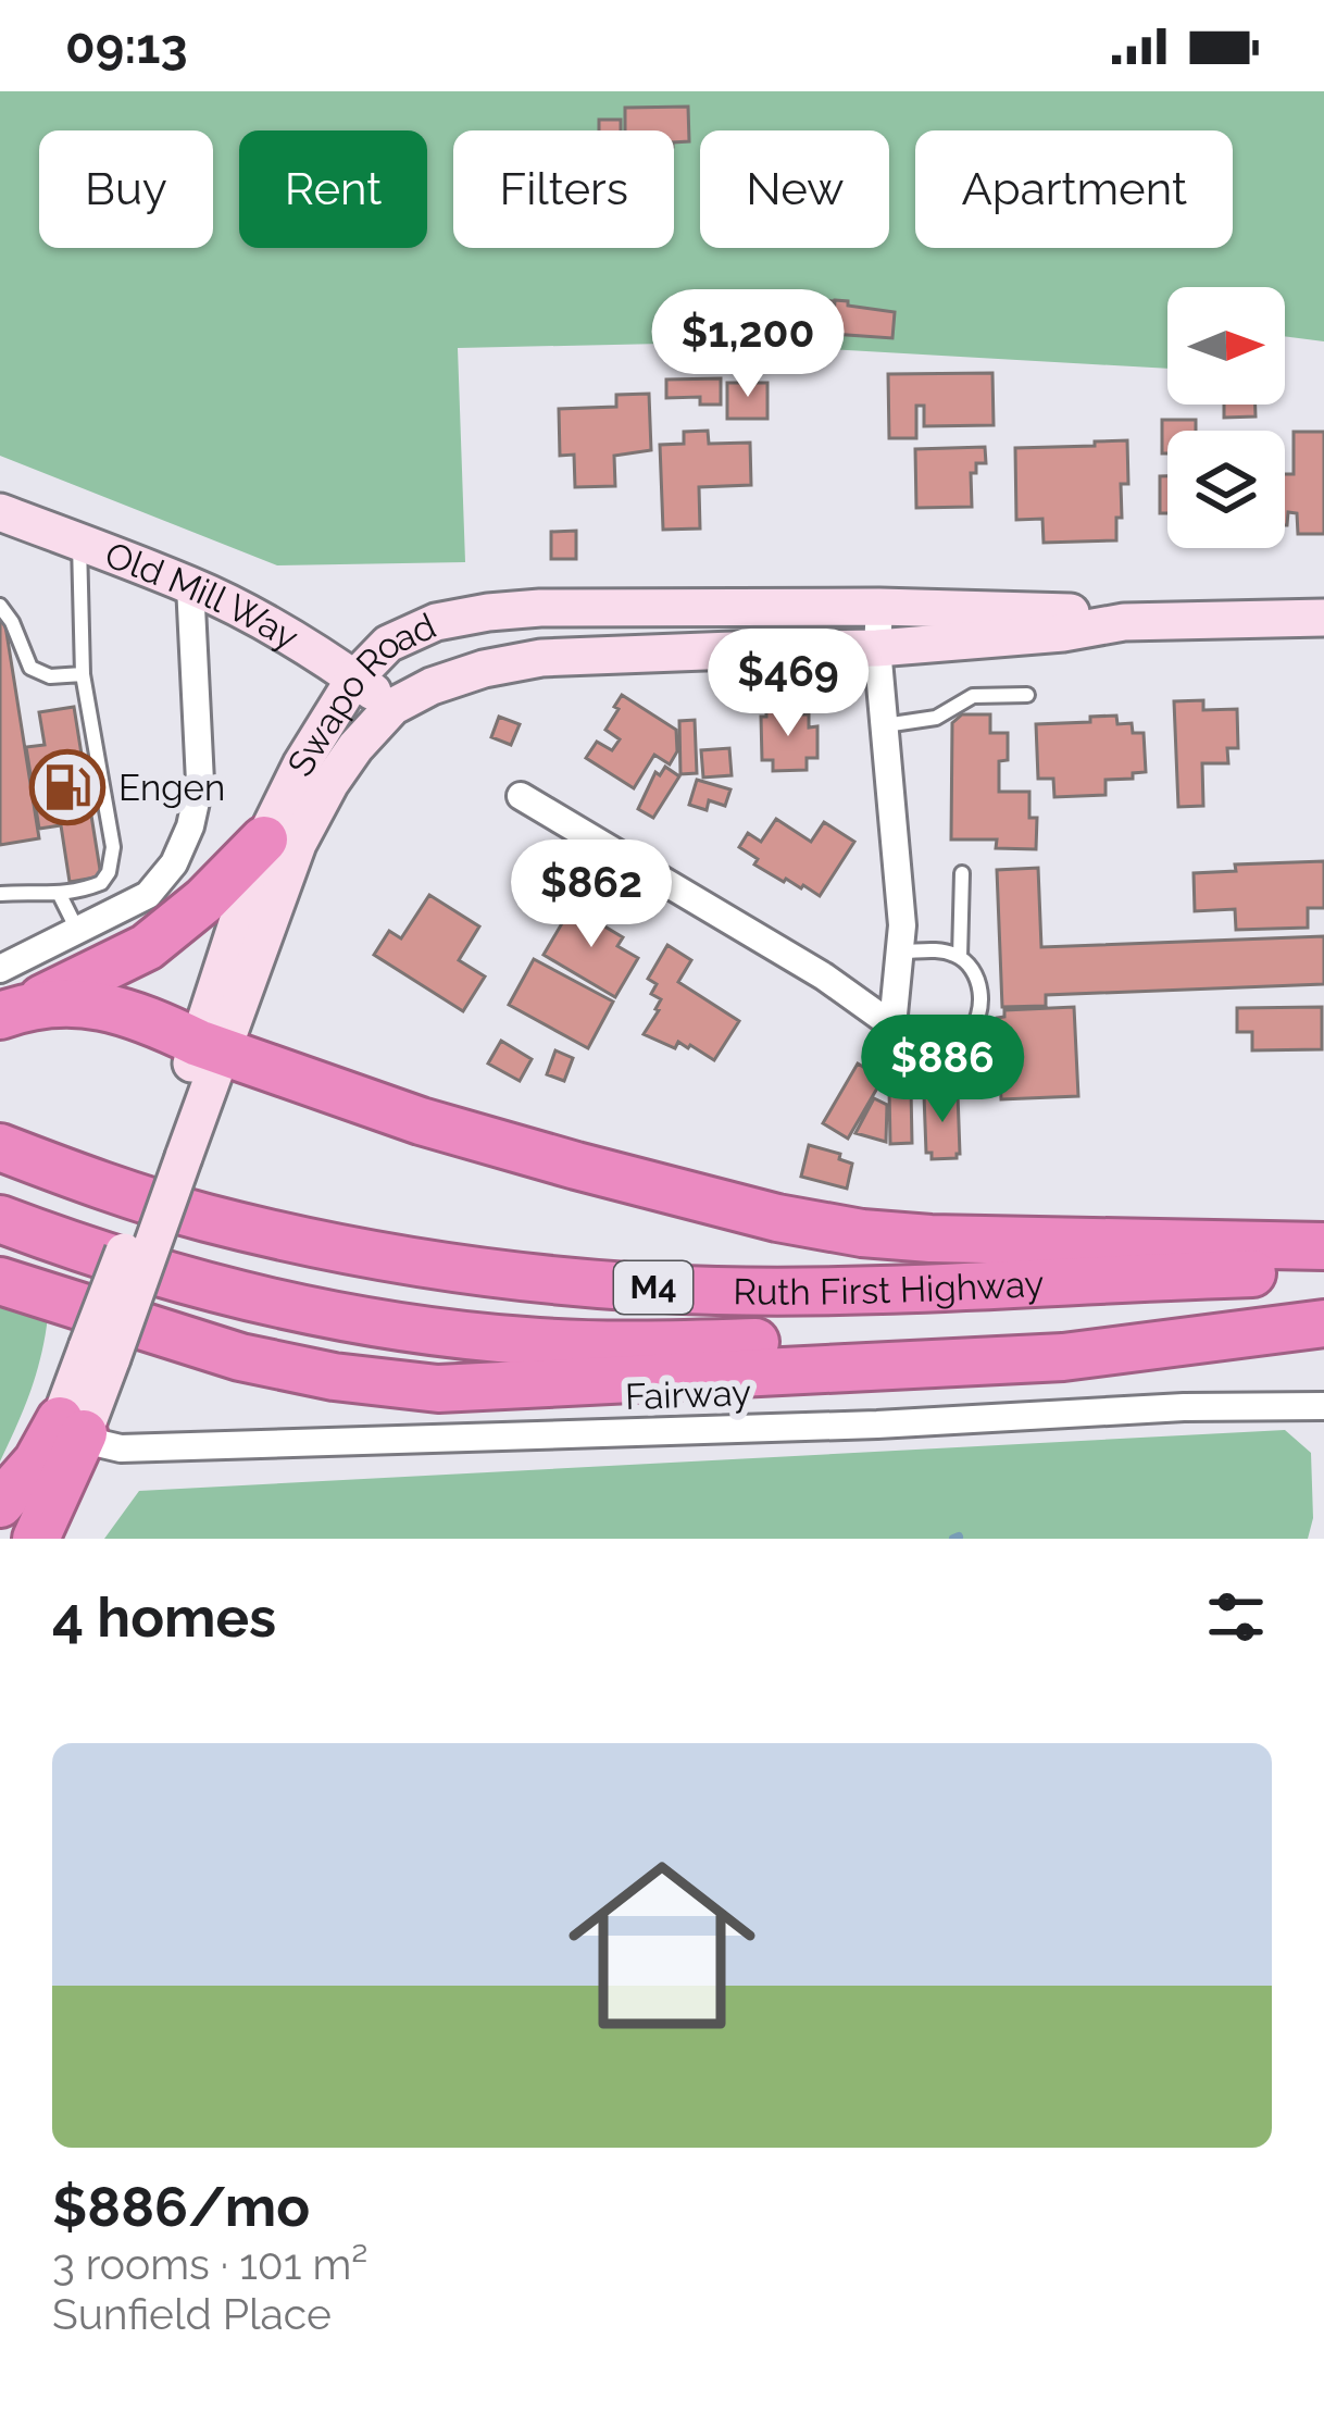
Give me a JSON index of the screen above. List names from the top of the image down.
{
  "streets": {
    "highway": ["Ruth First Highway", "M4"],
    "street": ["Old Mill Way", "Swapo Road", "Fairway"]
  },
  "crossings": [
    ["Old Mill Way", "Swapo Road"],
    ["Swapo Road", "Fairway"]
  ],
  "places": {
    "fuel station": ["Engen"]
  },
  "north": "right",
  "page": {
    "status": "09:13",
    "chip": [
      "Buy",
      "Rent",
      "Filters",
      "New",
      "Apartment"
    ],
    "price": [
      "$1,200",
      "$469",
      "$862",
      "$886"
    ],
    "heading": "4 homes",
    "list": [
      {
        "name": "$886/mo",
        "note": "3 rooms · 101 m² · Sunfield Place"
      }
    ]
  }
}
